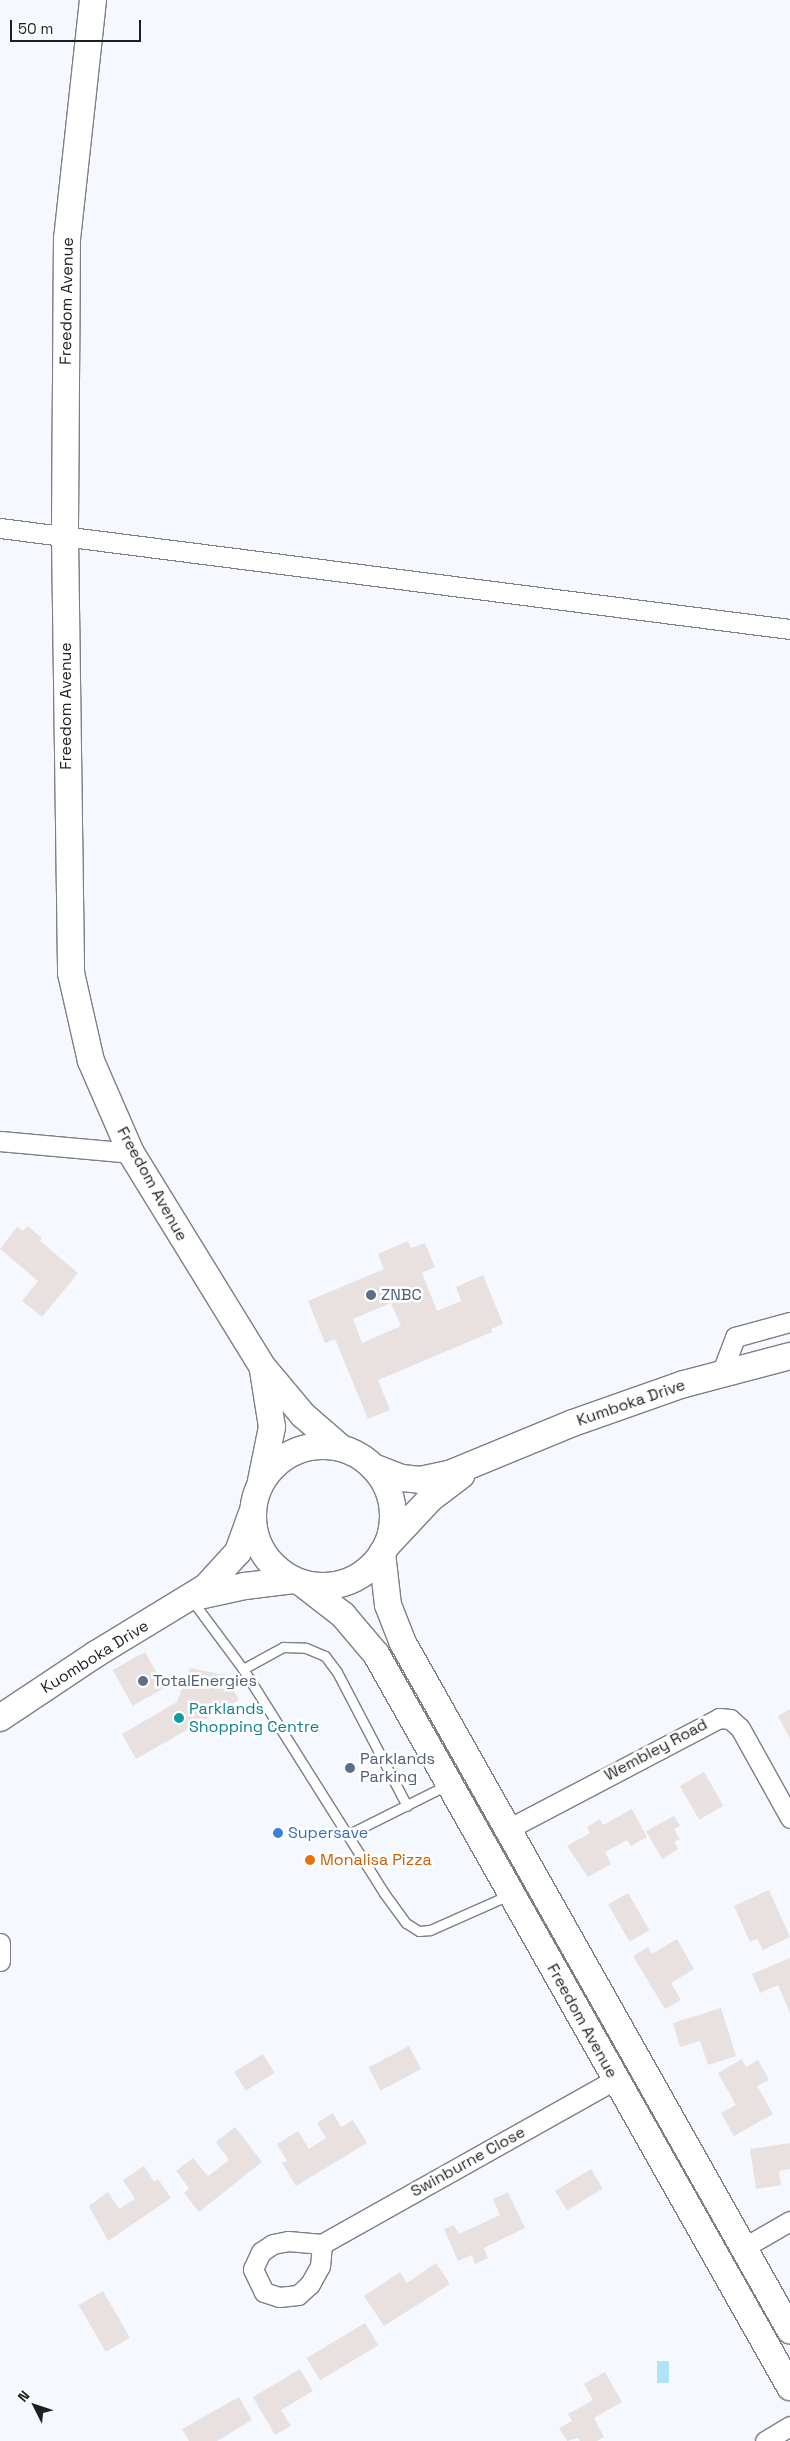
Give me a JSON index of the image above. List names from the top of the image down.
{
  "streets": {
    "main road": ["Freedom Avenue", "Kumboka Drive", "Kuomboka Drive"],
    "street": ["Wembley Road", "Swinburne Close"]
  },
  "crossings": [
    ["Freedom Avenue", "Kumboka Drive"],
    ["Freedom Avenue", "Wembley Road"],
    ["Freedom Avenue", "Swinburne Close"]
  ],
  "places": [
    "ZNBC",
    "TotalEnergies",
    "Parklands Shopping Centre",
    "Parklands Parking",
    "Supersave",
    "Monalisa Pizza"
  ],
  "scale_bar": "50 m",
  "north": "top left"
}
